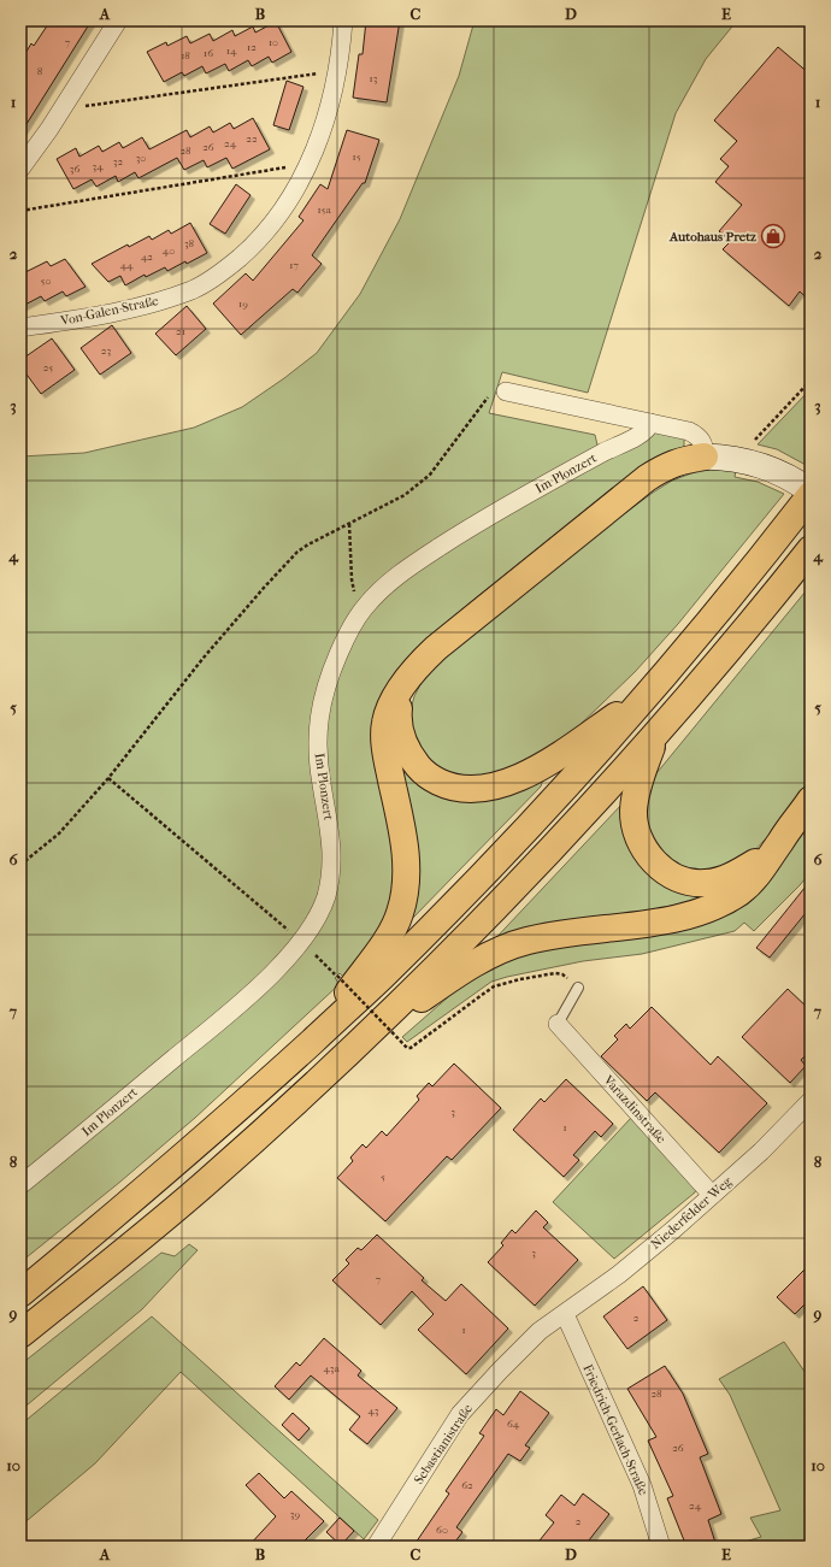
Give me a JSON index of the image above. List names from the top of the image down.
{
  "streets": {
    "street": [
      "Von-Galen-Straße",
      "Im Plonzert",
      "Varazdinstraße",
      "Niederfelder Weg",
      "Friedrich-Gerlach-Straße",
      "Sebastianistraße"
    ]
  },
  "crossings": [
    ["Varazdinstraße", "Niederfelder Weg"],
    ["Niederfelder Weg", "Friedrich-Gerlach-Straße"],
    ["Niederfelder Weg", "Sebastianistraße"],
    ["Friedrich-Gerlach-Straße", "Sebastianistraße"]
  ],
  "places": {
    "shop": ["Autohaus Pretz"]
  },
  "house_numbers": [
    "7",
    "10",
    "12",
    "14",
    "16",
    "18",
    "8",
    "13",
    "22",
    "24",
    "26",
    "28",
    "15",
    "30",
    "32",
    "34",
    "36",
    "15a",
    "38",
    "40",
    "42",
    "44",
    "17",
    "50",
    "19",
    "21",
    "23",
    "25",
    "3",
    "1",
    "5",
    "3",
    "7",
    "2",
    "1",
    "43a",
    "28",
    "43",
    "64",
    "26",
    "62",
    "24",
    "39",
    "2",
    "60"
  ],
  "grid": {
    "columns": [
      "A",
      "B",
      "C",
      "D",
      "E"
    ],
    "rows": [
      "1",
      "2",
      "3",
      "4",
      "5",
      "6",
      "7",
      "8",
      "9",
      "10"
    ]
  }
}
